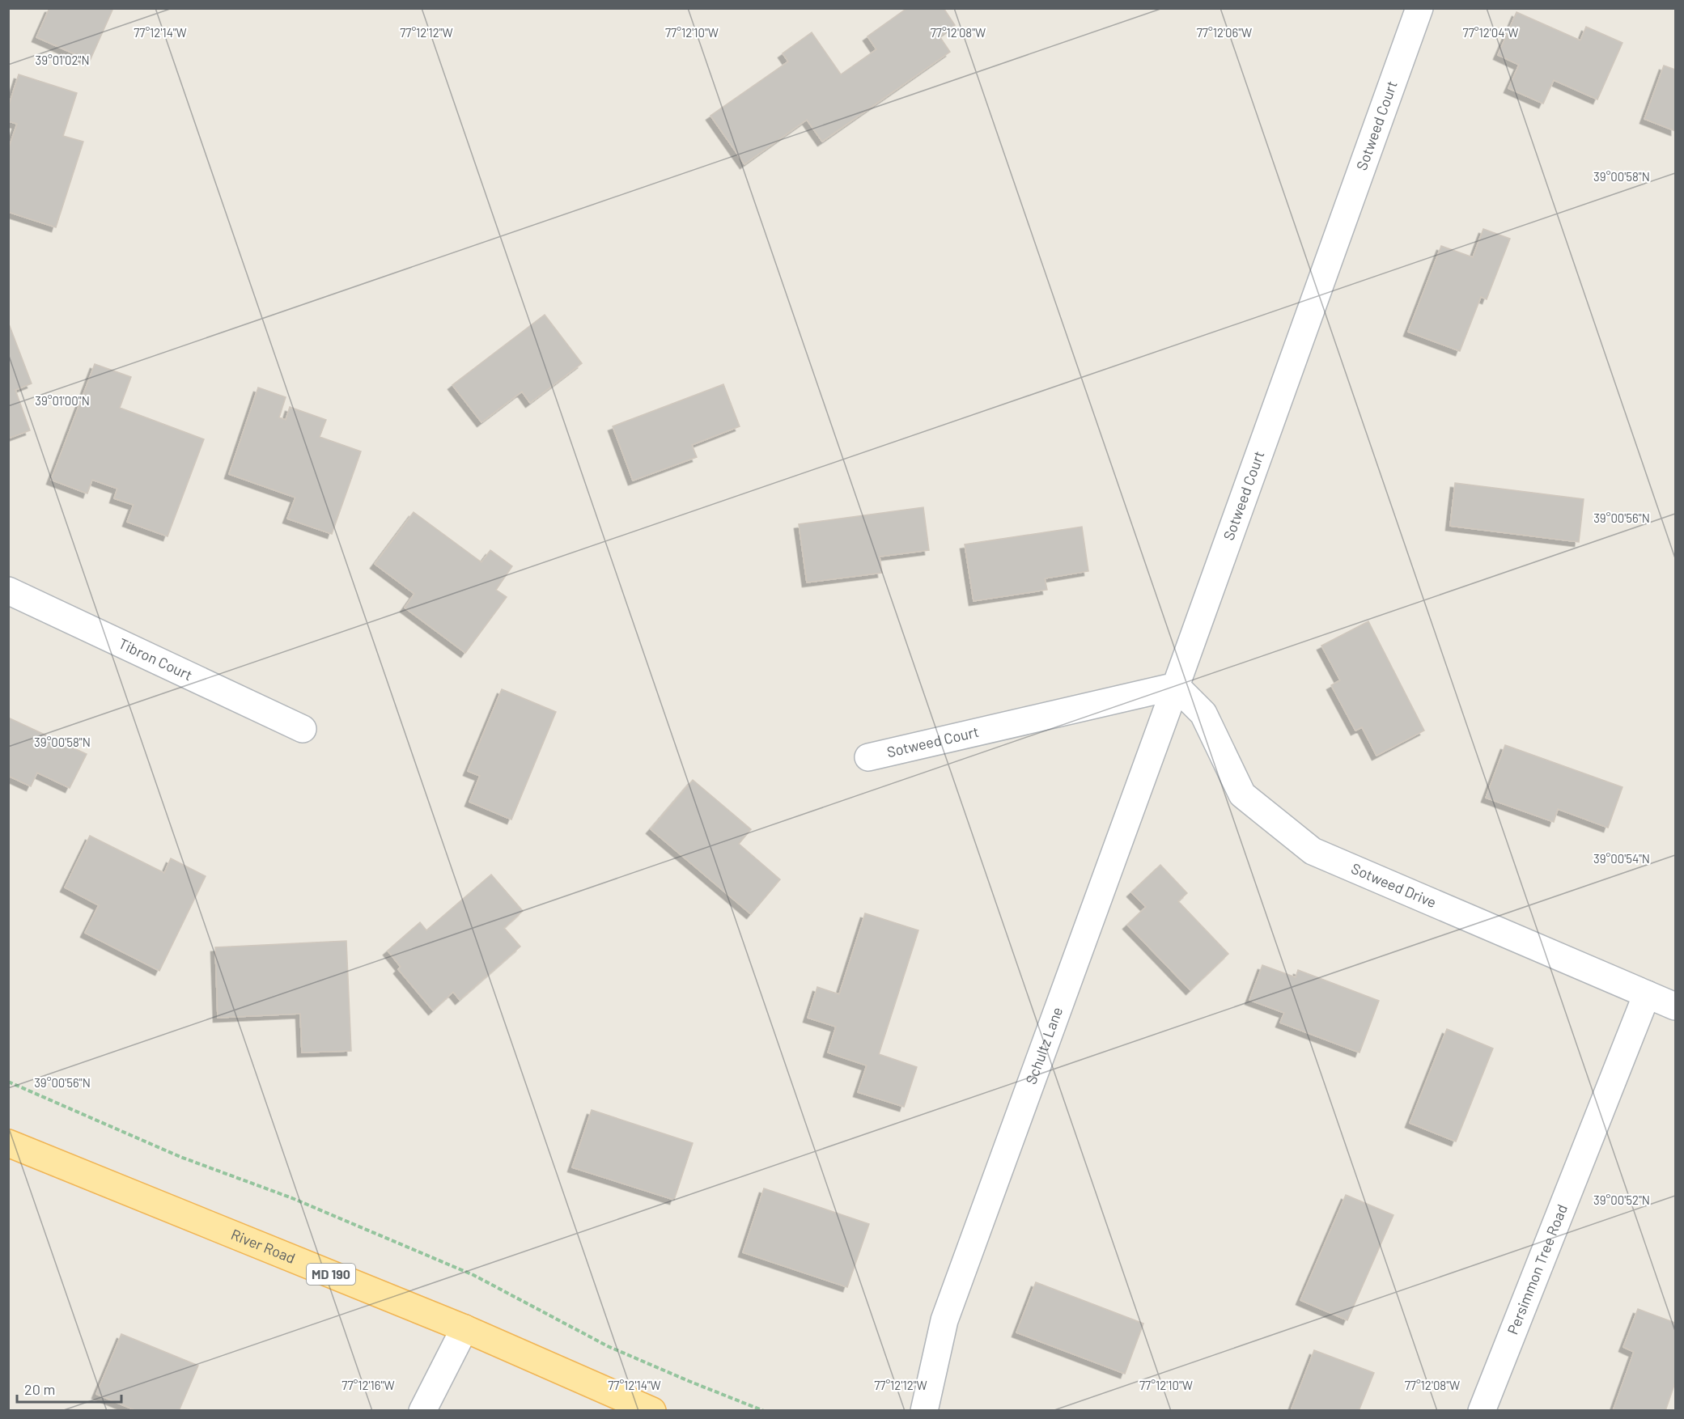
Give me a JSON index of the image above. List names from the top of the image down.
{
  "streets": {
    "main road": ["River Road", "MD 190"],
    "street": [
      "Sotweed Court",
      "Tibron Court",
      "Sotweed Drive",
      "Schultz Lane",
      "Persimmon Tree Road"
    ]
  },
  "crossings": [
    ["Sotweed Court", "Sotweed Drive"],
    ["Sotweed Court", "Schultz Lane"],
    ["Sotweed Drive", "Schultz Lane"],
    ["Sotweed Drive", "Persimmon Tree Road"]
  ],
  "scale_bar": "20 m",
  "coordinates": [
    "77°12'04\"W",
    "77°12'14\"W",
    "77°12'12\"W",
    "77°12'10\"W",
    "77°12'08\"W",
    "77°12'06\"W",
    "39°01'02\"N",
    "39°00'58\"N",
    "39°01'00\"N",
    "39°00'56\"N",
    "39°00'54\"N",
    "39°00'52\"N",
    "77°12'16\"W"
  ]
}
